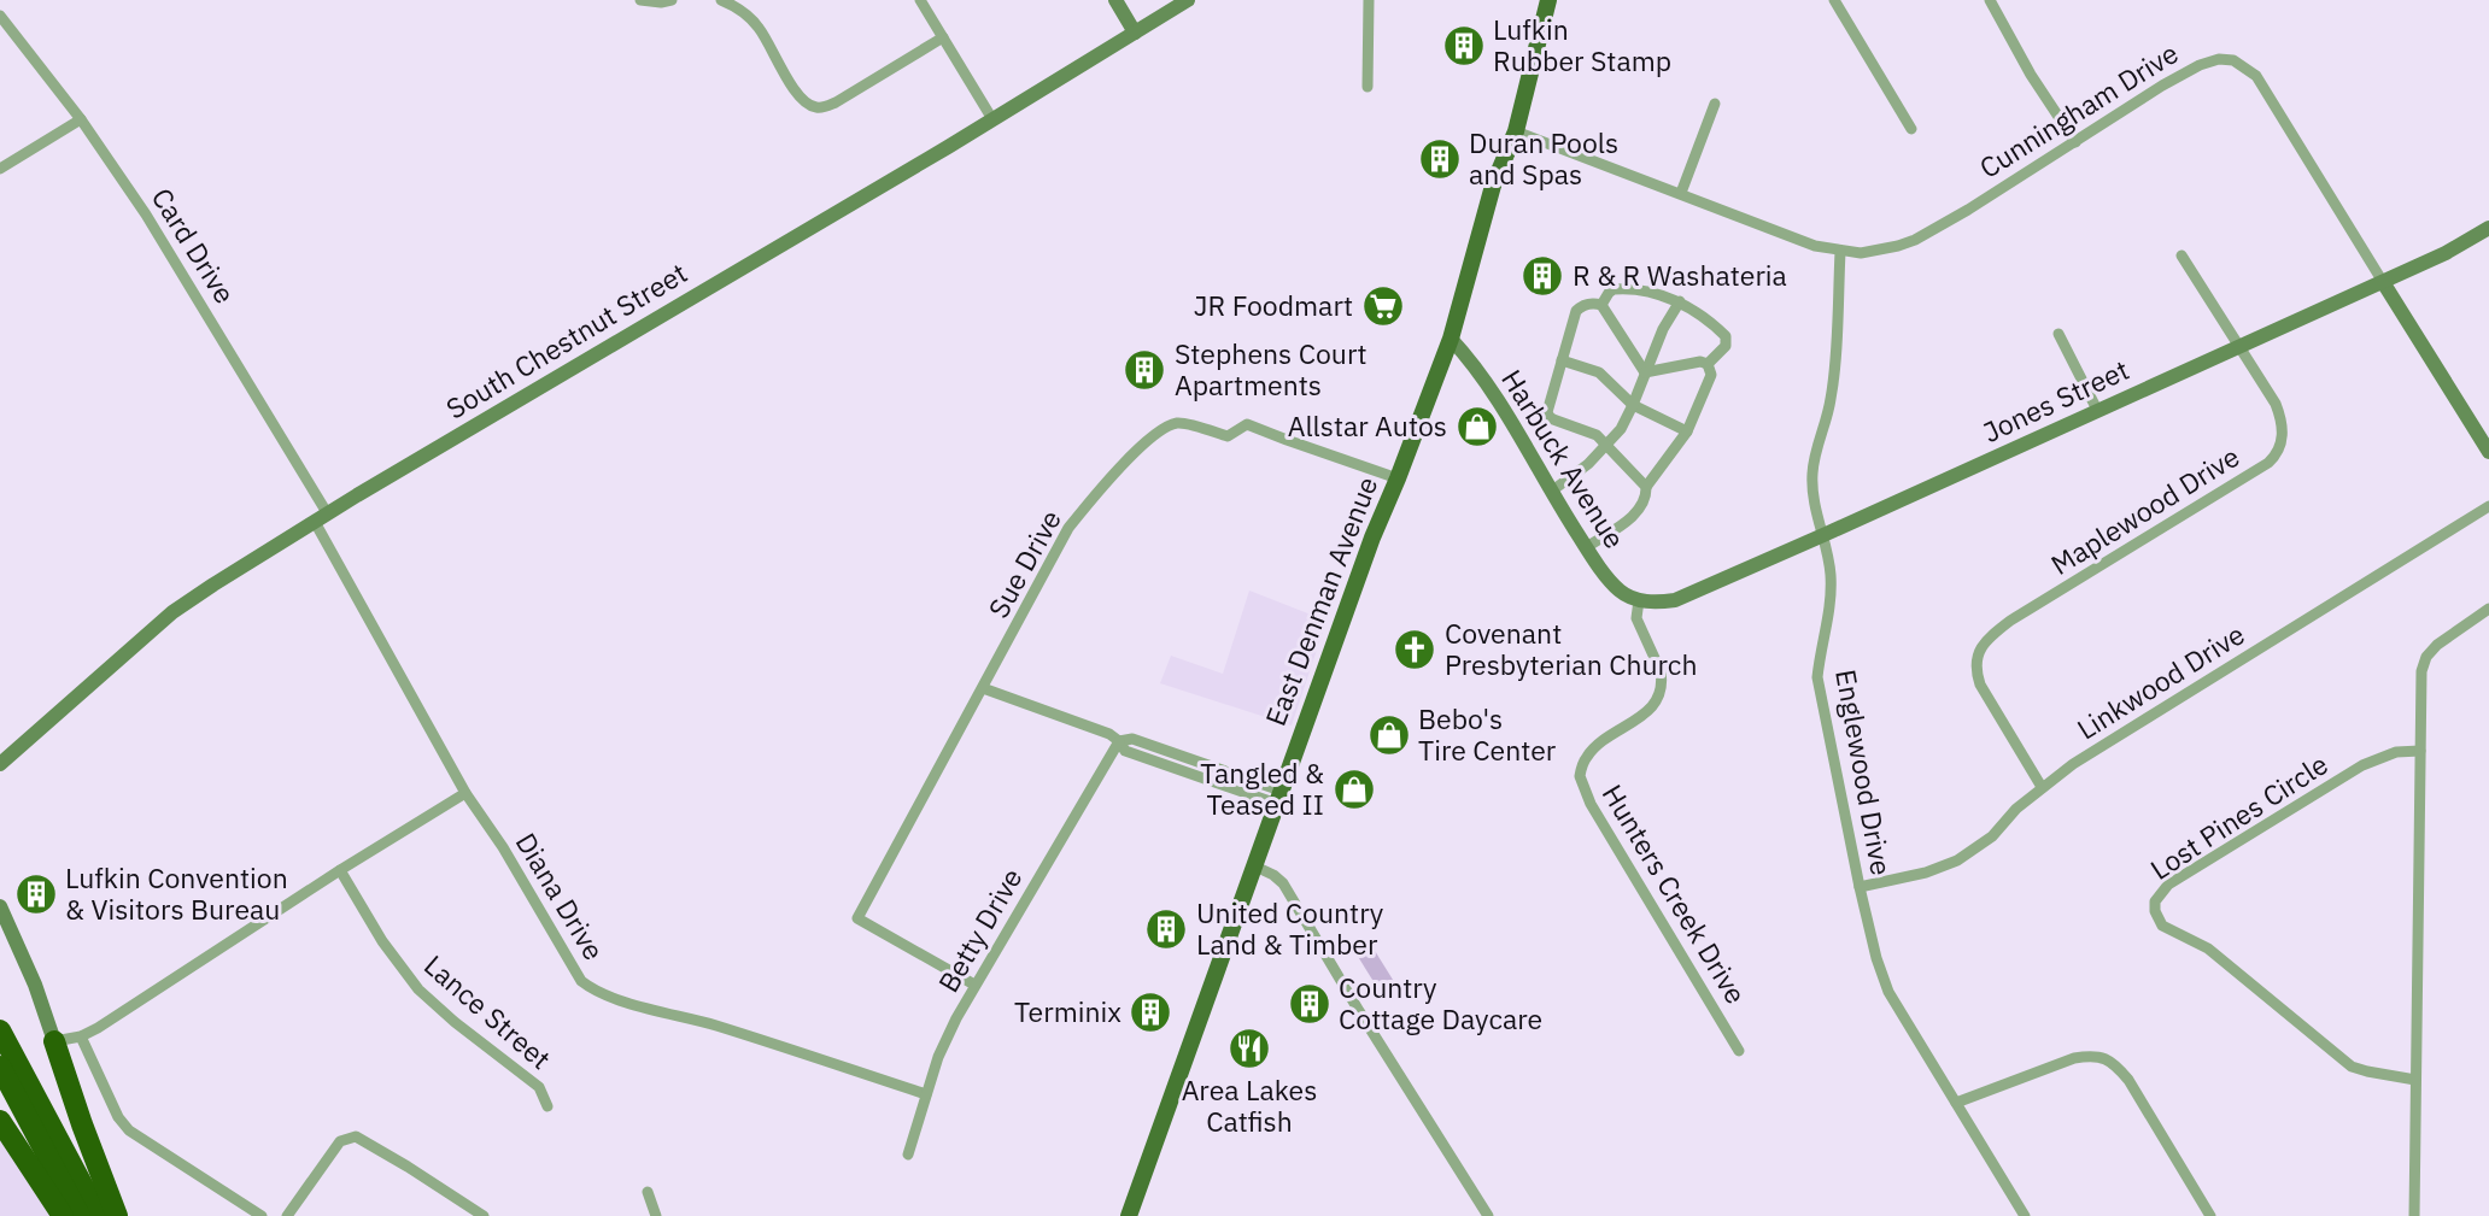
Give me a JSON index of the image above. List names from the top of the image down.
{
  "streets": {
    "main road": [
      "Cunningham Drive",
      "South Chestnut Street",
      "Jones Street",
      "Harbuck Avenue",
      "East Denman Avenue"
    ],
    "street": [
      "Card Drive",
      "Maplewood Drive",
      "Sue Drive",
      "Linkwood Drive",
      "Englewood Drive",
      "Lost Pines Circle",
      "Hunters Creek Drive",
      "Diana Drive",
      "Betty Drive",
      "Lance Street"
    ]
  },
  "crossings": [
    ["Cunningham Drive", "Jones Street"],
    ["Cunningham Drive", "East Denman Avenue"],
    ["Cunningham Drive", "Englewood Drive"],
    ["Card Drive", "South Chestnut Street"],
    ["Card Drive", "Diana Drive"],
    ["South Chestnut Street", "Diana Drive"],
    ["Jones Street", "Harbuck Avenue"],
    ["Jones Street", "Maplewood Drive"],
    ["Jones Street", "Englewood Drive"],
    ["Jones Street", "Hunters Creek Drive"],
    ["Harbuck Avenue", "East Denman Avenue"],
    ["Harbuck Avenue", "Hunters Creek Drive"],
    ["Maplewood Drive", "Linkwood Drive"],
    ["Sue Drive", "East Denman Avenue"],
    ["Sue Drive", "Betty Drive"],
    ["Linkwood Drive", "Englewood Drive"],
    ["Diana Drive", "Betty Drive"]
  ],
  "places": {
    "building": [
      "Lufkin Rubber Stamp",
      "Duran Pools and Spas",
      "R & R Washateria",
      "Stephens Court Apartments",
      "Lufkin Convention & Visitors Bureau",
      "United Country Land & Timber",
      "Country Cottage Daycare",
      "Terminix"
    ],
    "supermarket": ["JR Foodmart"],
    "shop": ["Allstar Autos", "Bebo's Tire Center", "Tangled & Teased II"],
    "church": ["Covenant Presbyterian Church"],
    "restaurant": ["Area Lakes Catfish"]
  }
}
